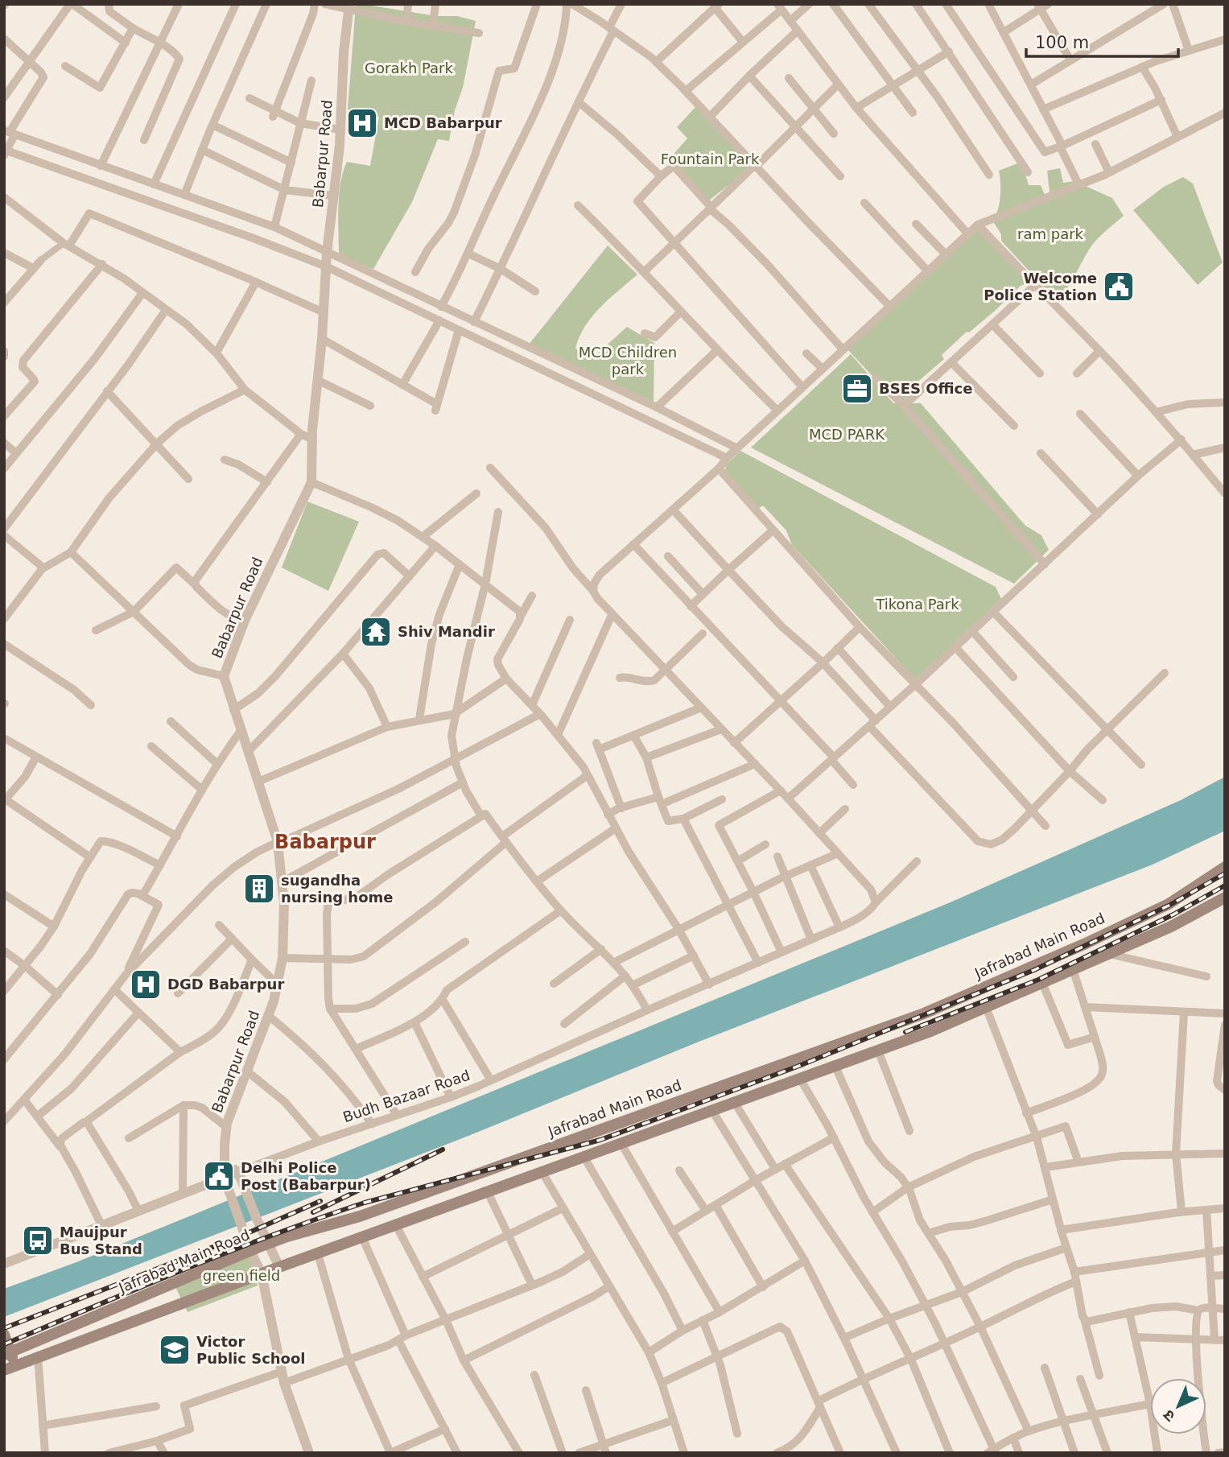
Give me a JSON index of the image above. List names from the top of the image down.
{
  "streets": {
    "main road": ["Jafrabad Main Road"],
    "street": ["Babarpur Road", "Budh Bazaar Road"]
  },
  "crossings": [
    ["Babarpur Road", "Jafrabad Main Road"],
    ["Babarpur Road", "Budh Bazaar Road"]
  ],
  "districts": ["Babarpur"],
  "parks": [
    "Gorakh Park",
    "Fountain Park",
    "ram park",
    "MCD Children park",
    "MCD PARK",
    "Tikona Park",
    "green field"
  ],
  "places": {
    "hospital": ["MCD Babarpur", "DGD Babarpur"],
    "public building": ["Welcome Police Station", "Delhi Police Post (Babarpur)"],
    "office": ["BSES Office"],
    "temple": ["Shiv Mandir"],
    "building": ["sugandha nursing home"],
    "bus stop": ["Maujpur Bus Stand"],
    "school or university": ["Victor Public School"]
  },
  "scale_bar": "100 m",
  "north": "bottom left"
}
